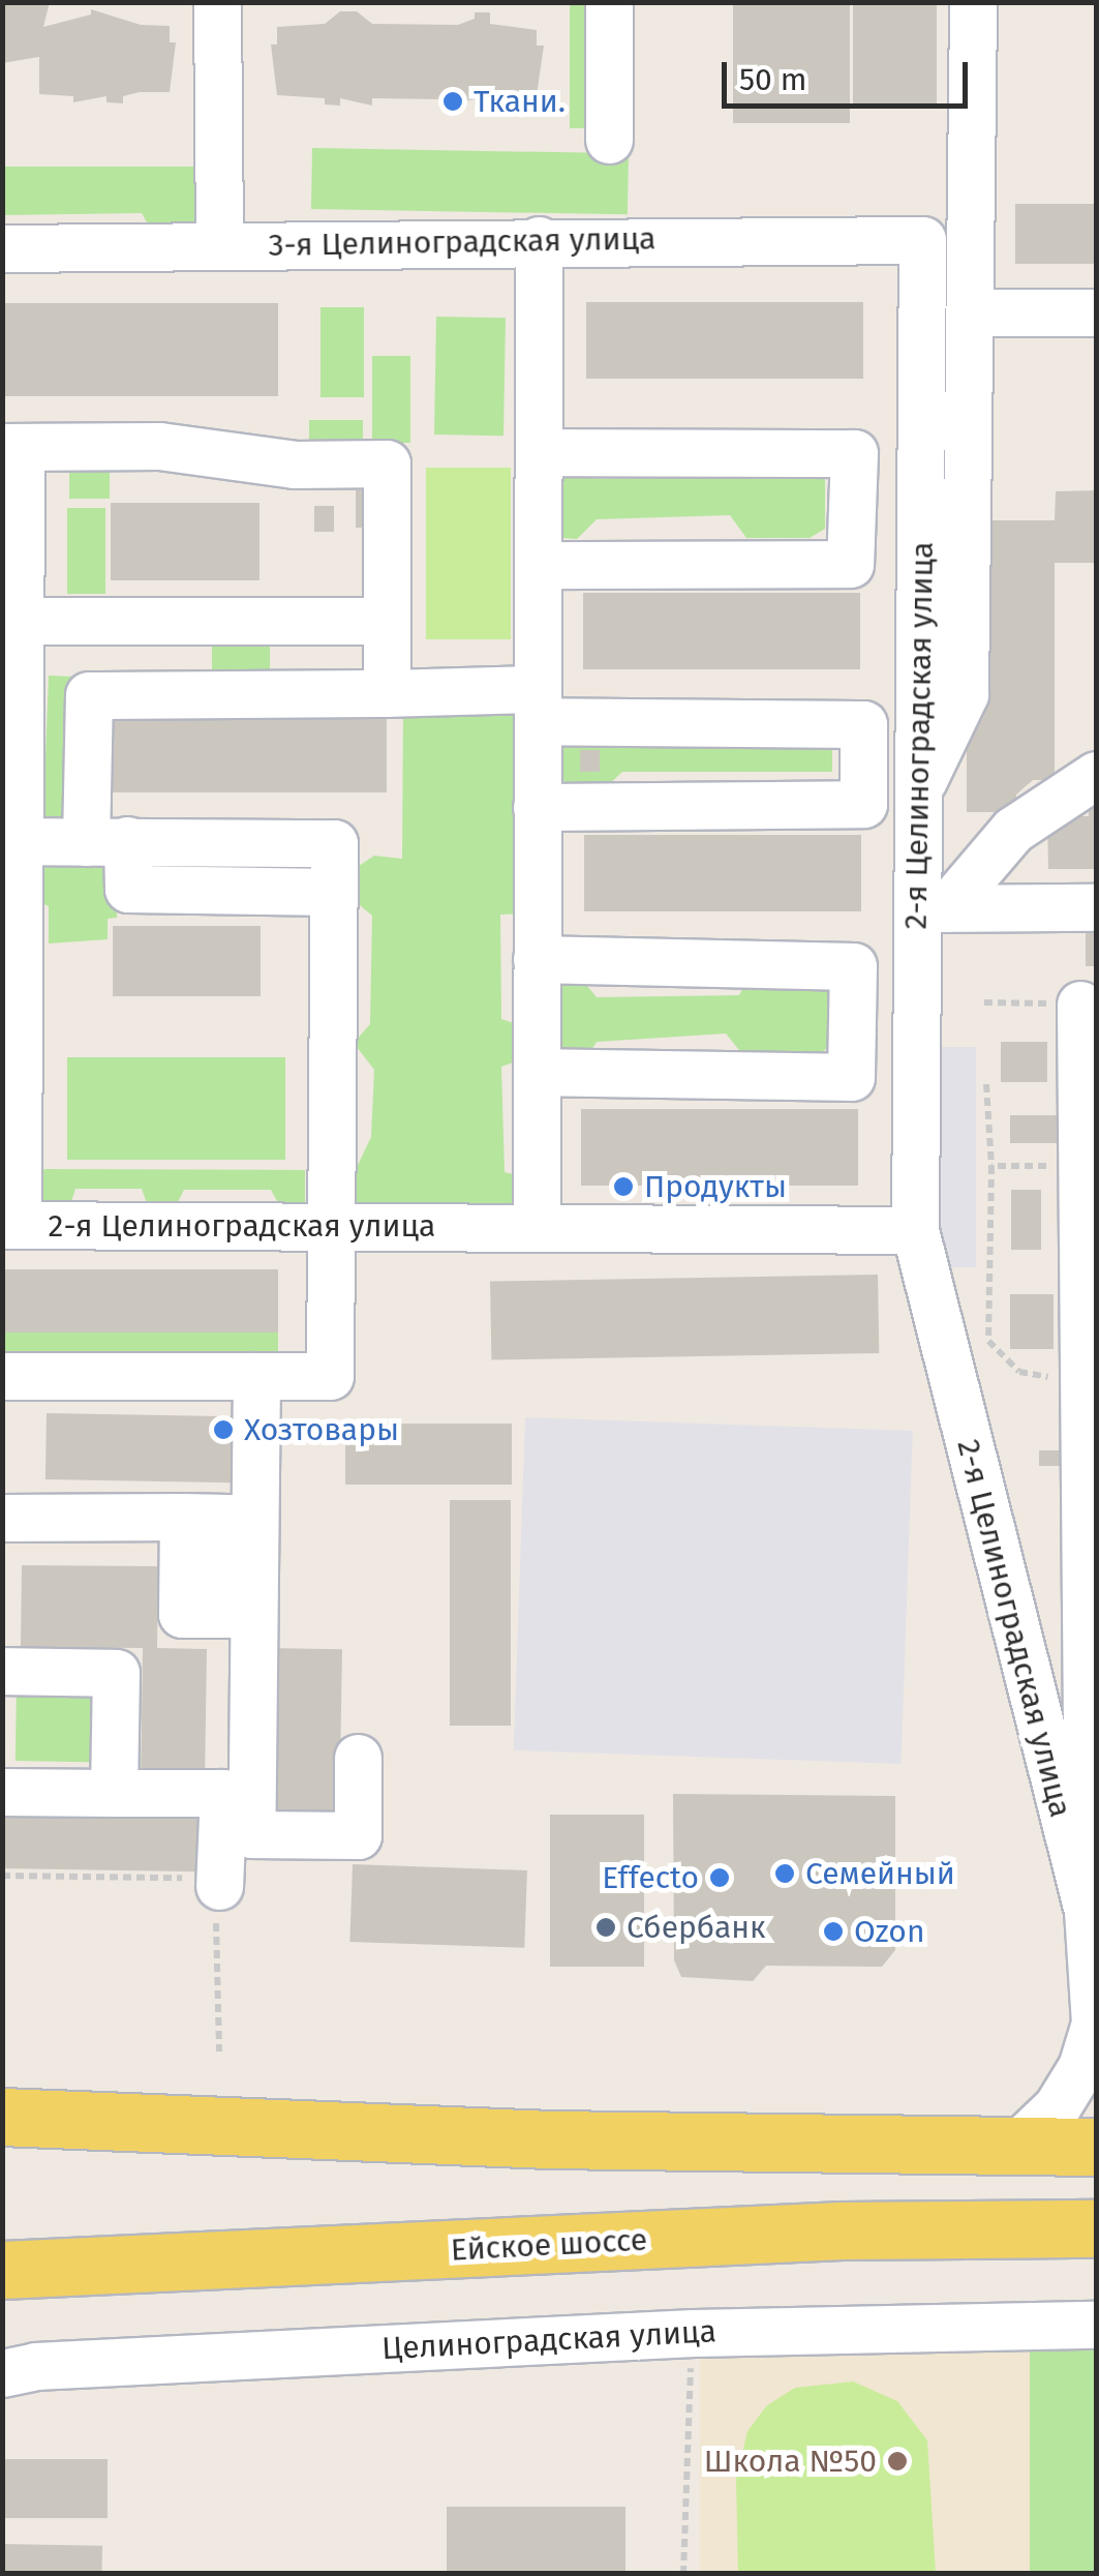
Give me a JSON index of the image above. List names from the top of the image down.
{
  "streets": {
    "main road": ["Ейское шоссе"],
    "street": ["3-я Целиноградская улица", "2-я Целиноградская улица", "Целиноградская улица"]
  },
  "crossings": [
    ["3-я Целиноградская улица", "2-я Целиноградская улица"]
  ],
  "places": [
    "Ткани.",
    "Продукты",
    "Хозтовары",
    "Семейный",
    "Effecto",
    "Сбербанк",
    "Ozon",
    "Школа №50"
  ],
  "scale_bar": "50 m"
}
